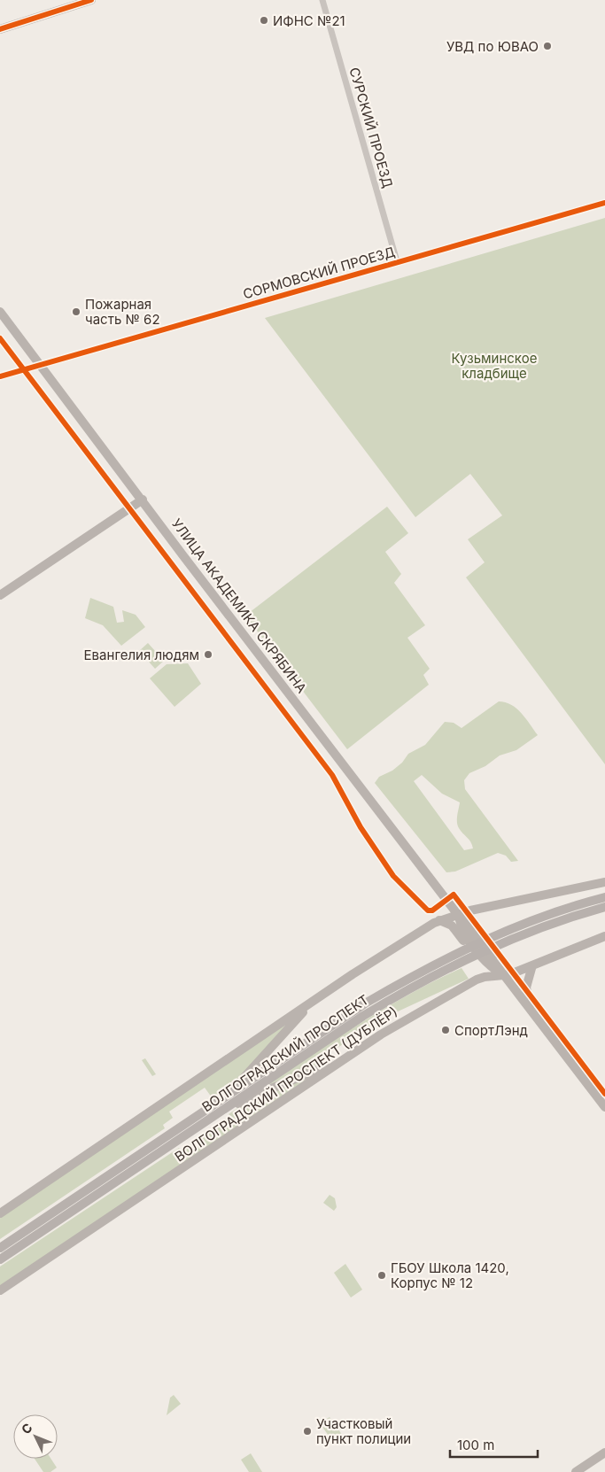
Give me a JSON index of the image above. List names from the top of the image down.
{
  "streets": {
    "main road": ["УЛИЦА АКАДЕМИКА СКРЯБИНА", "ВОЛГОГРАДСКИЙ ПРОСПЕКТ", "ВОЛГОГРАДСКИЙ ПРОСПЕКТ (ДУБЛЁР)"],
    "street": ["СУРСКИЙ ПРОЕЗД", "СОРМОВСКИЙ ПРОЕЗД"]
  },
  "crossings": [
    ["СУРСКИЙ ПРОЕЗД", "СОРМОВСКИЙ ПРОЕЗД"],
    ["СОРМОВСКИЙ ПРОЕЗД", "УЛИЦА АКАДЕМИКА СКРЯБИНА"],
    ["УЛИЦА АКАДЕМИКА СКРЯБИНА", "ВОЛГОГРАДСКИЙ ПРОСПЕКТ (ДУБЛЁР)"]
  ],
  "parks": ["Кузьминское кладбище"],
  "places": [
    "ИФНС №21",
    "УВД по ЮВАО",
    "Пожарная часть № 62",
    "Евангелия людям",
    "СпортЛэнд",
    "ГБОУ Школа 1420, Корпус № 12",
    "Участковый пункт полиции"
  ],
  "scale_bar": "100 m",
  "north": "top left"
}
